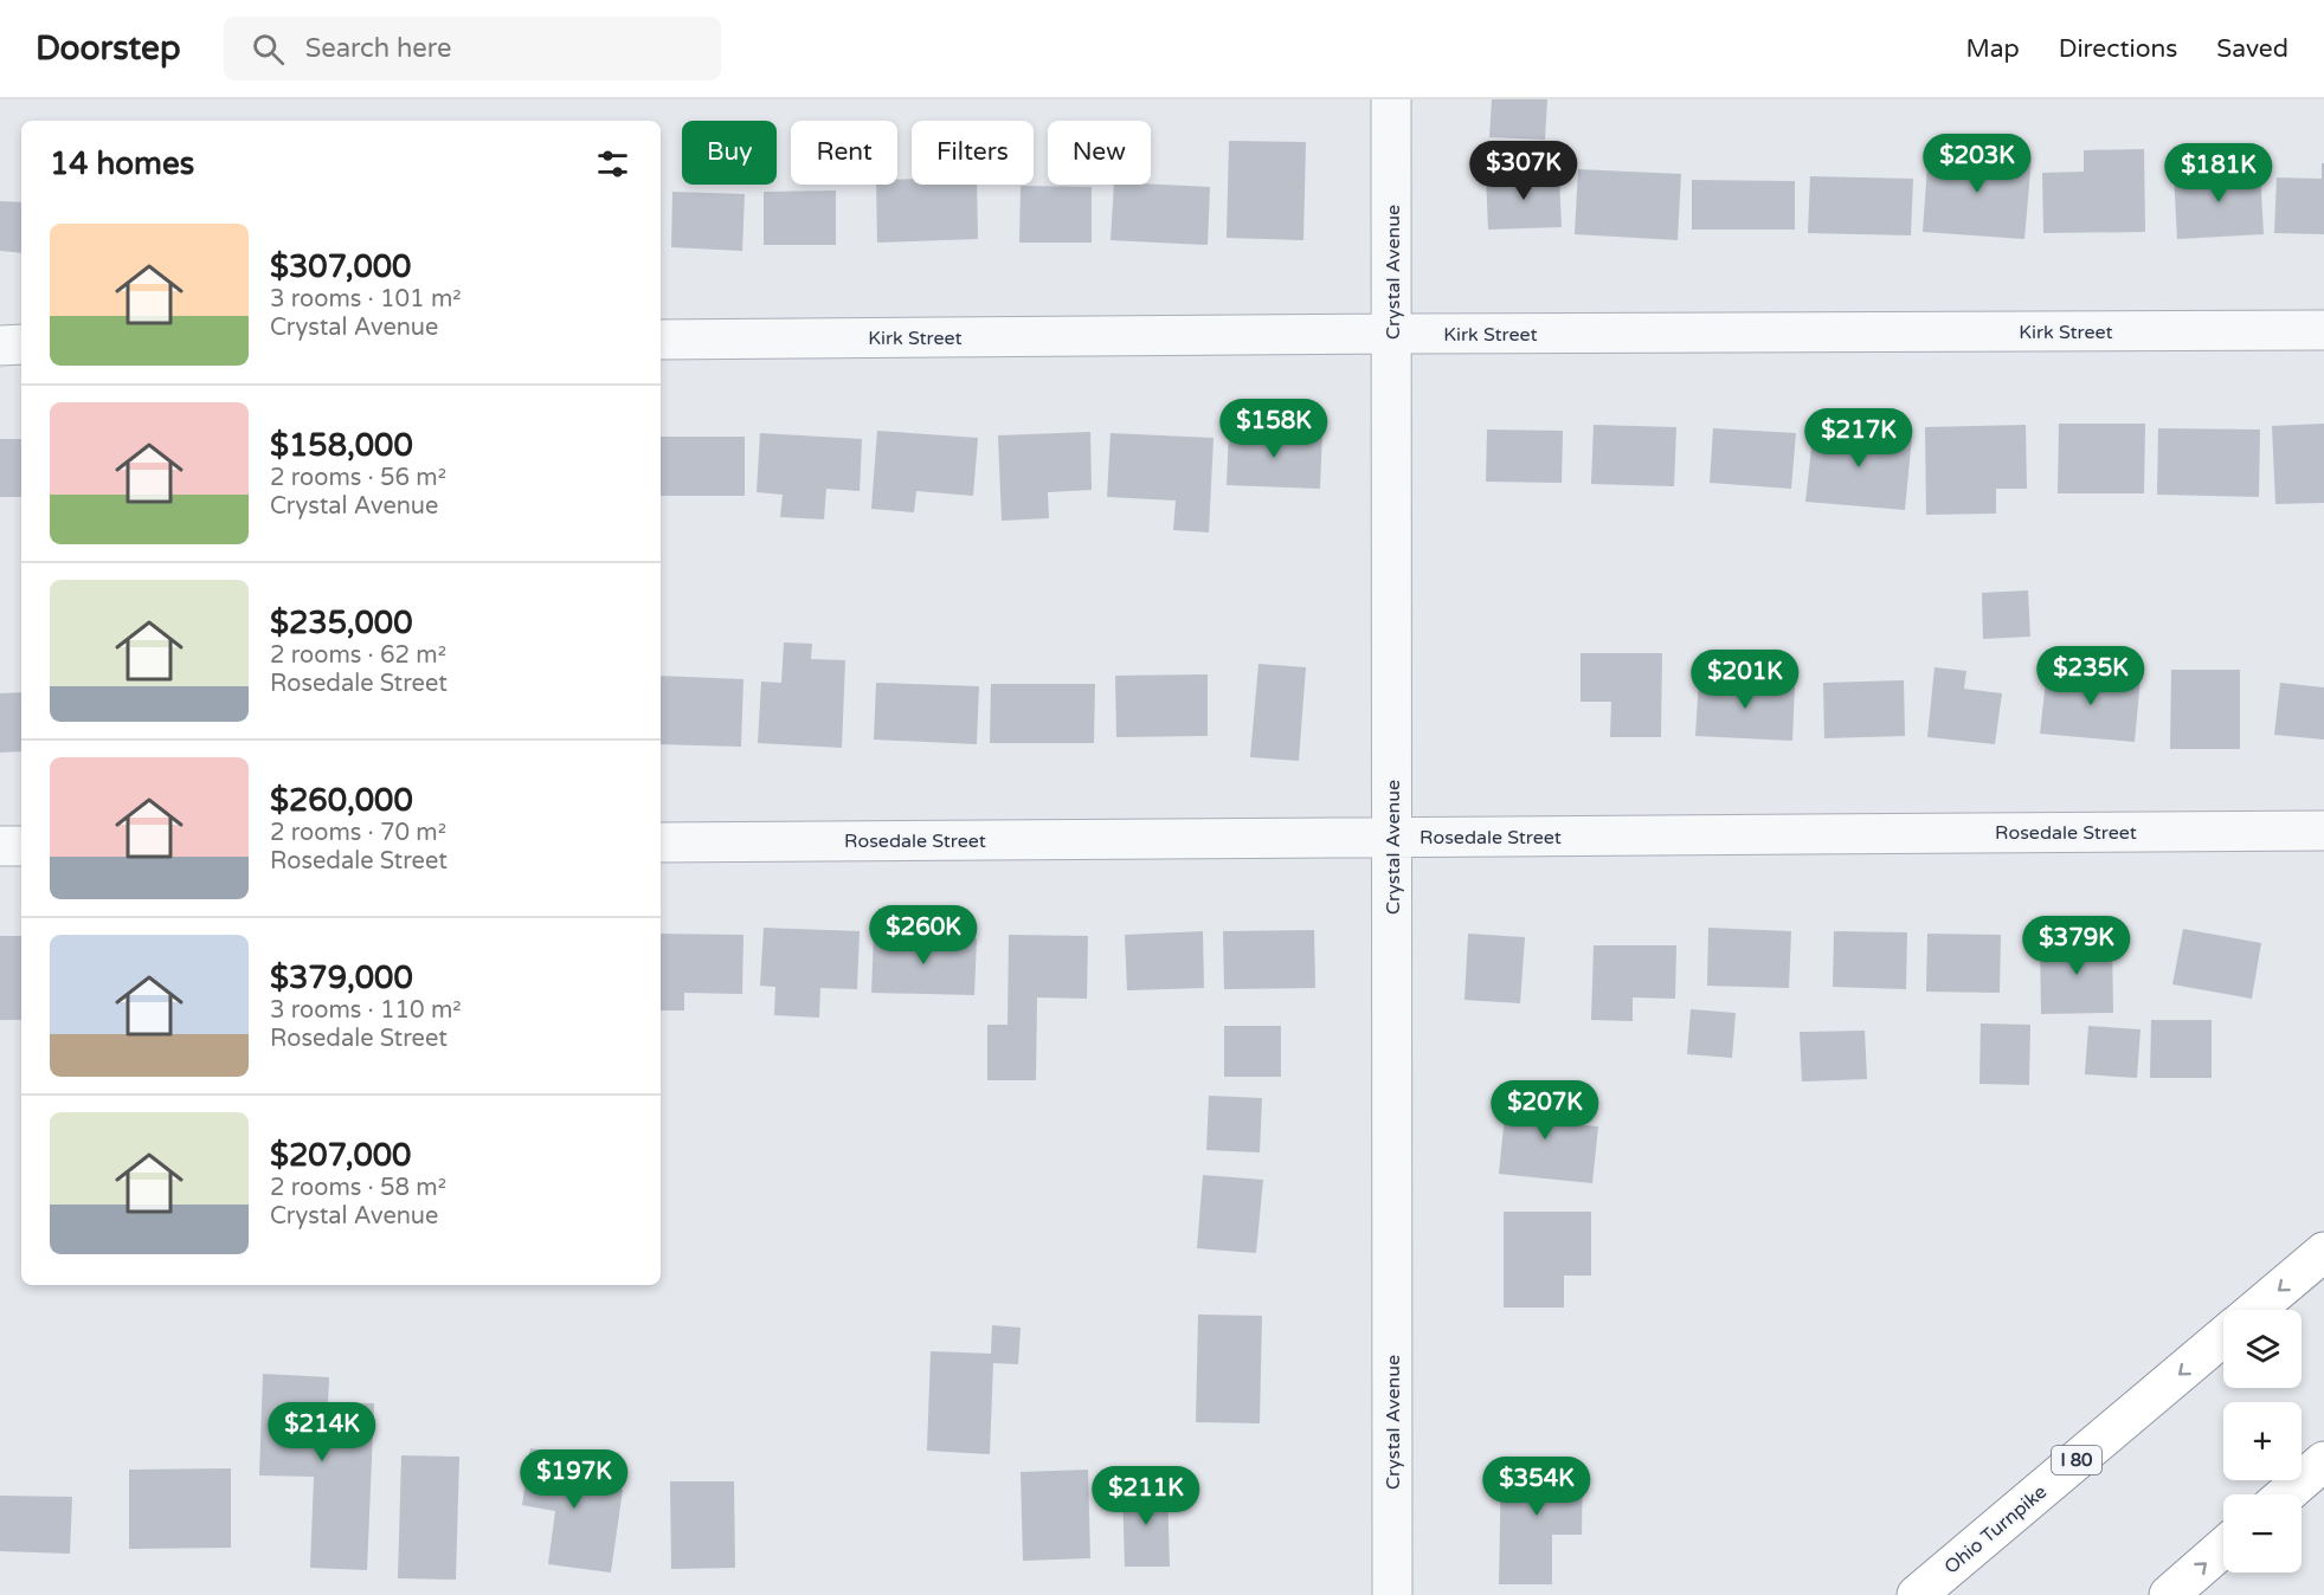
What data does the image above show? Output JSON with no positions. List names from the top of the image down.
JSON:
{
  "streets": {
    "highway": ["I 80", "Ohio Turnpike"],
    "street": ["Crystal Avenue", "Kirk Street", "Rosedale Street"]
  },
  "crossings": [
    ["Crystal Avenue", "Kirk Street"],
    ["Crystal Avenue", "Rosedale Street"]
  ],
  "page": {
    "header": "Doorstep",
    "search": "Search here",
    "nav": ["Map", "Directions", "Saved"],
    "chip": [
      "Buy",
      "Rent",
      "Filters",
      "New"
    ],
    "heading": "14 homes",
    "price": [
      "$203K",
      "$307K",
      "$181K",
      "$158K",
      "$217K",
      "$235K",
      "$201K",
      "$260K",
      "$379K",
      "$207K",
      "$214K",
      "$197K",
      "$354K",
      "$211K"
    ],
    "list": [
      {
        "name": "$307,000",
        "note": "3 rooms · 101 m² · Crystal Avenue"
      },
      {
        "name": "$158,000",
        "note": "2 rooms · 56 m² · Crystal Avenue"
      },
      {
        "name": "$235,000",
        "note": "2 rooms · 62 m² · Rosedale Street"
      },
      {
        "name": "$260,000",
        "note": "2 rooms · 70 m² · Rosedale Street"
      },
      {
        "name": "$379,000",
        "note": "3 rooms · 110 m² · Rosedale Street"
      },
      {
        "name": "$207,000",
        "note": "2 rooms · 58 m² · Crystal Avenue"
      }
    ],
    "map_buttons": ["+", "−"]
  }
}
